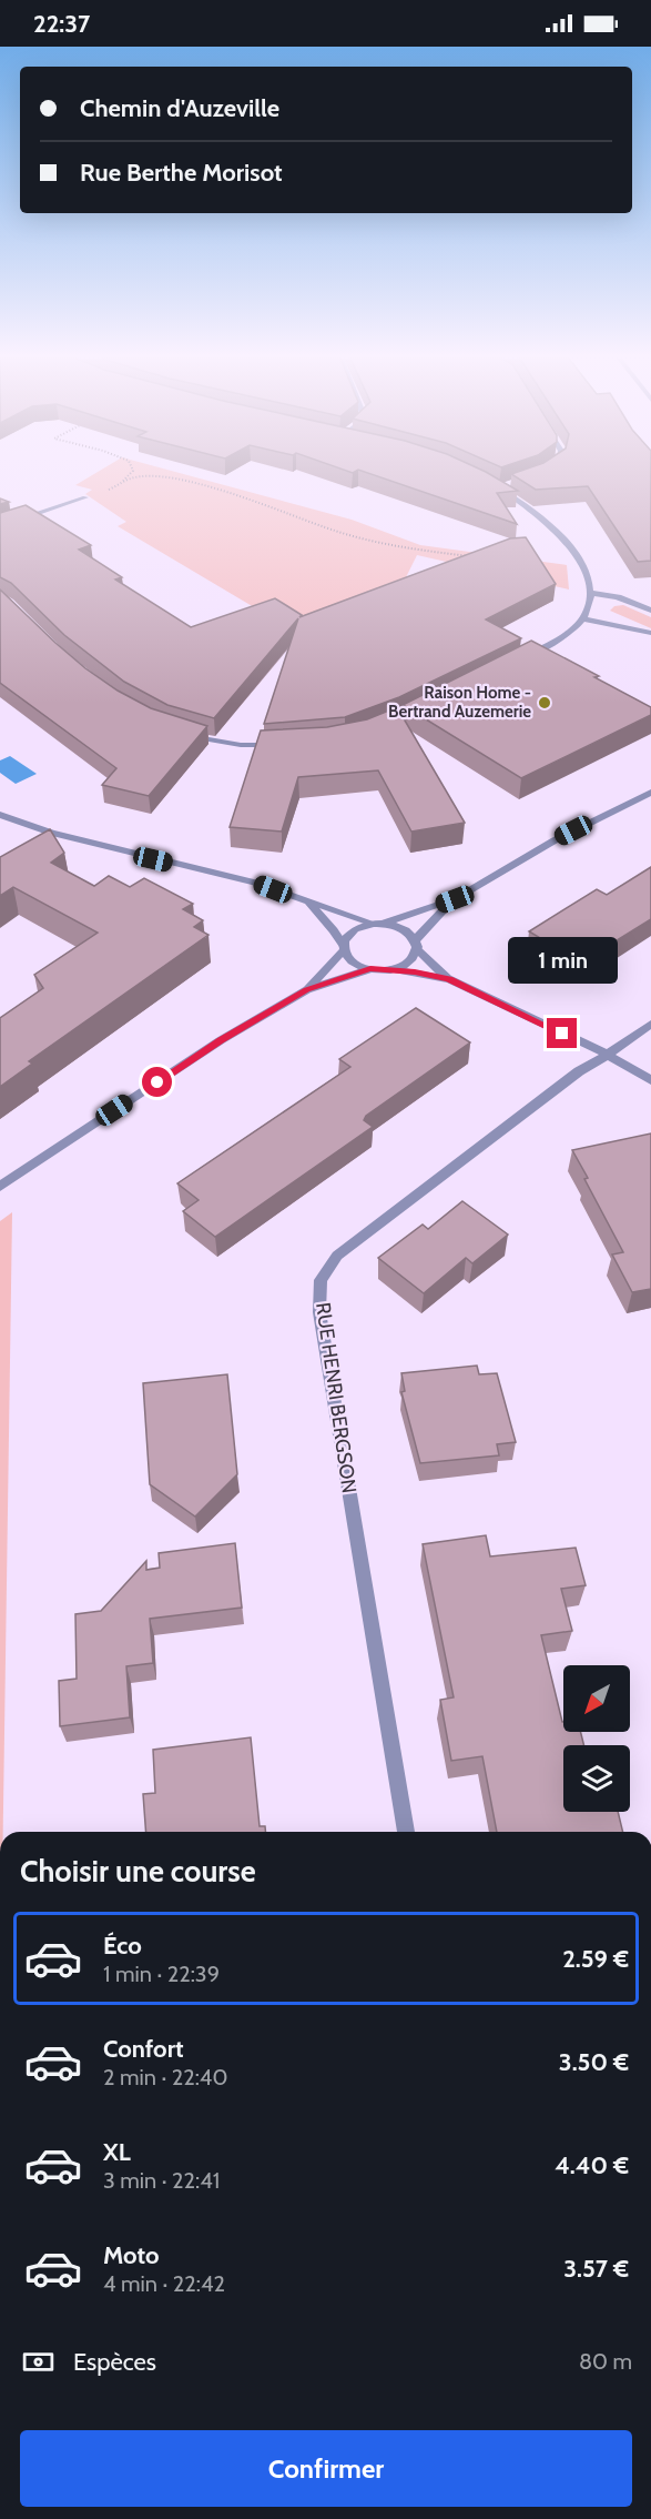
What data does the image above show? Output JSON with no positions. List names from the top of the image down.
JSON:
{
  "streets": {
    "street": ["RUE HENRI BERGSON"]
  },
  "places": ["Raison Home - Bertrand Auzemerie"],
  "north": "bottom left",
  "page": {
    "status": "22:37",
    "banner": ["Chemin d'Auzeville", "Rue Berthe Morisot"],
    "bubble": "1 min",
    "heading": "Choisir une course",
    "list": [
      {
        "name": "Éco",
        "note": "1 min · 22:39",
        "value": "2.59 €"
      },
      {
        "name": "Confort",
        "note": "2 min · 22:40",
        "value": "3.50 €"
      },
      {
        "name": "XL",
        "note": "3 min · 22:41",
        "value": "4.40 €"
      },
      {
        "name": "Moto",
        "note": "4 min · 22:42",
        "value": "3.57 €"
      }
    ],
    "pay": ["Espèces", "80 m"],
    "buttons": "Confirmer"
  }
}
